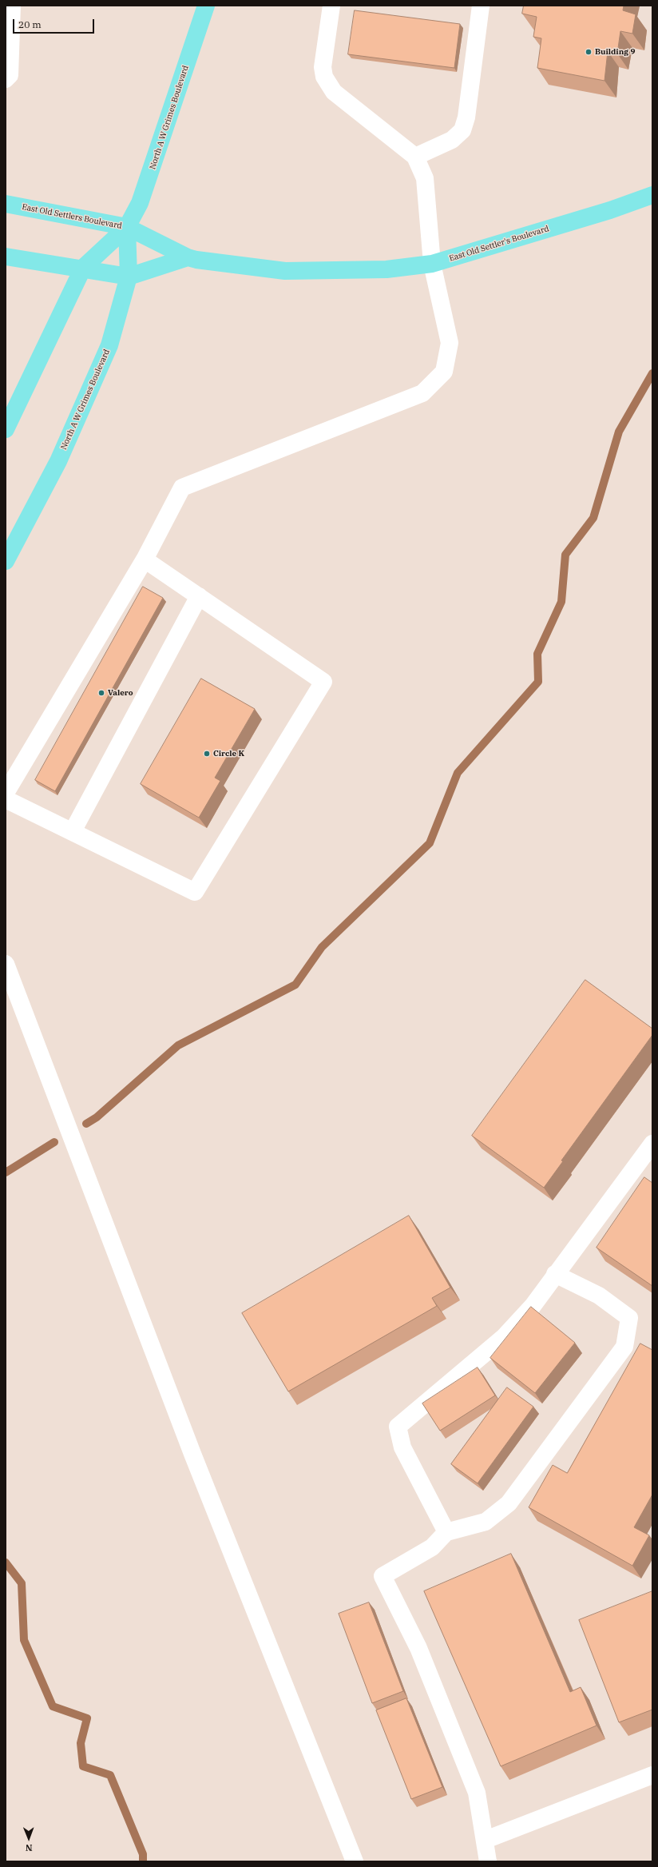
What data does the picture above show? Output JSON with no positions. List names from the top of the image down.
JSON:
{
  "streets": {
    "main road": ["North A W Grimes Boulevard", "East Old Settlers Boulevard", "East Old Settler's Boulevard"]
  },
  "crossings": [
    ["North A W Grimes Boulevard", "East Old Settlers Boulevard"],
    ["East Old Settlers Boulevard", "East Old Settler's Boulevard"]
  ],
  "places": ["Building 9", "Valero", "Circle K"],
  "scale_bar": "20 m",
  "north": "bottom"
}
